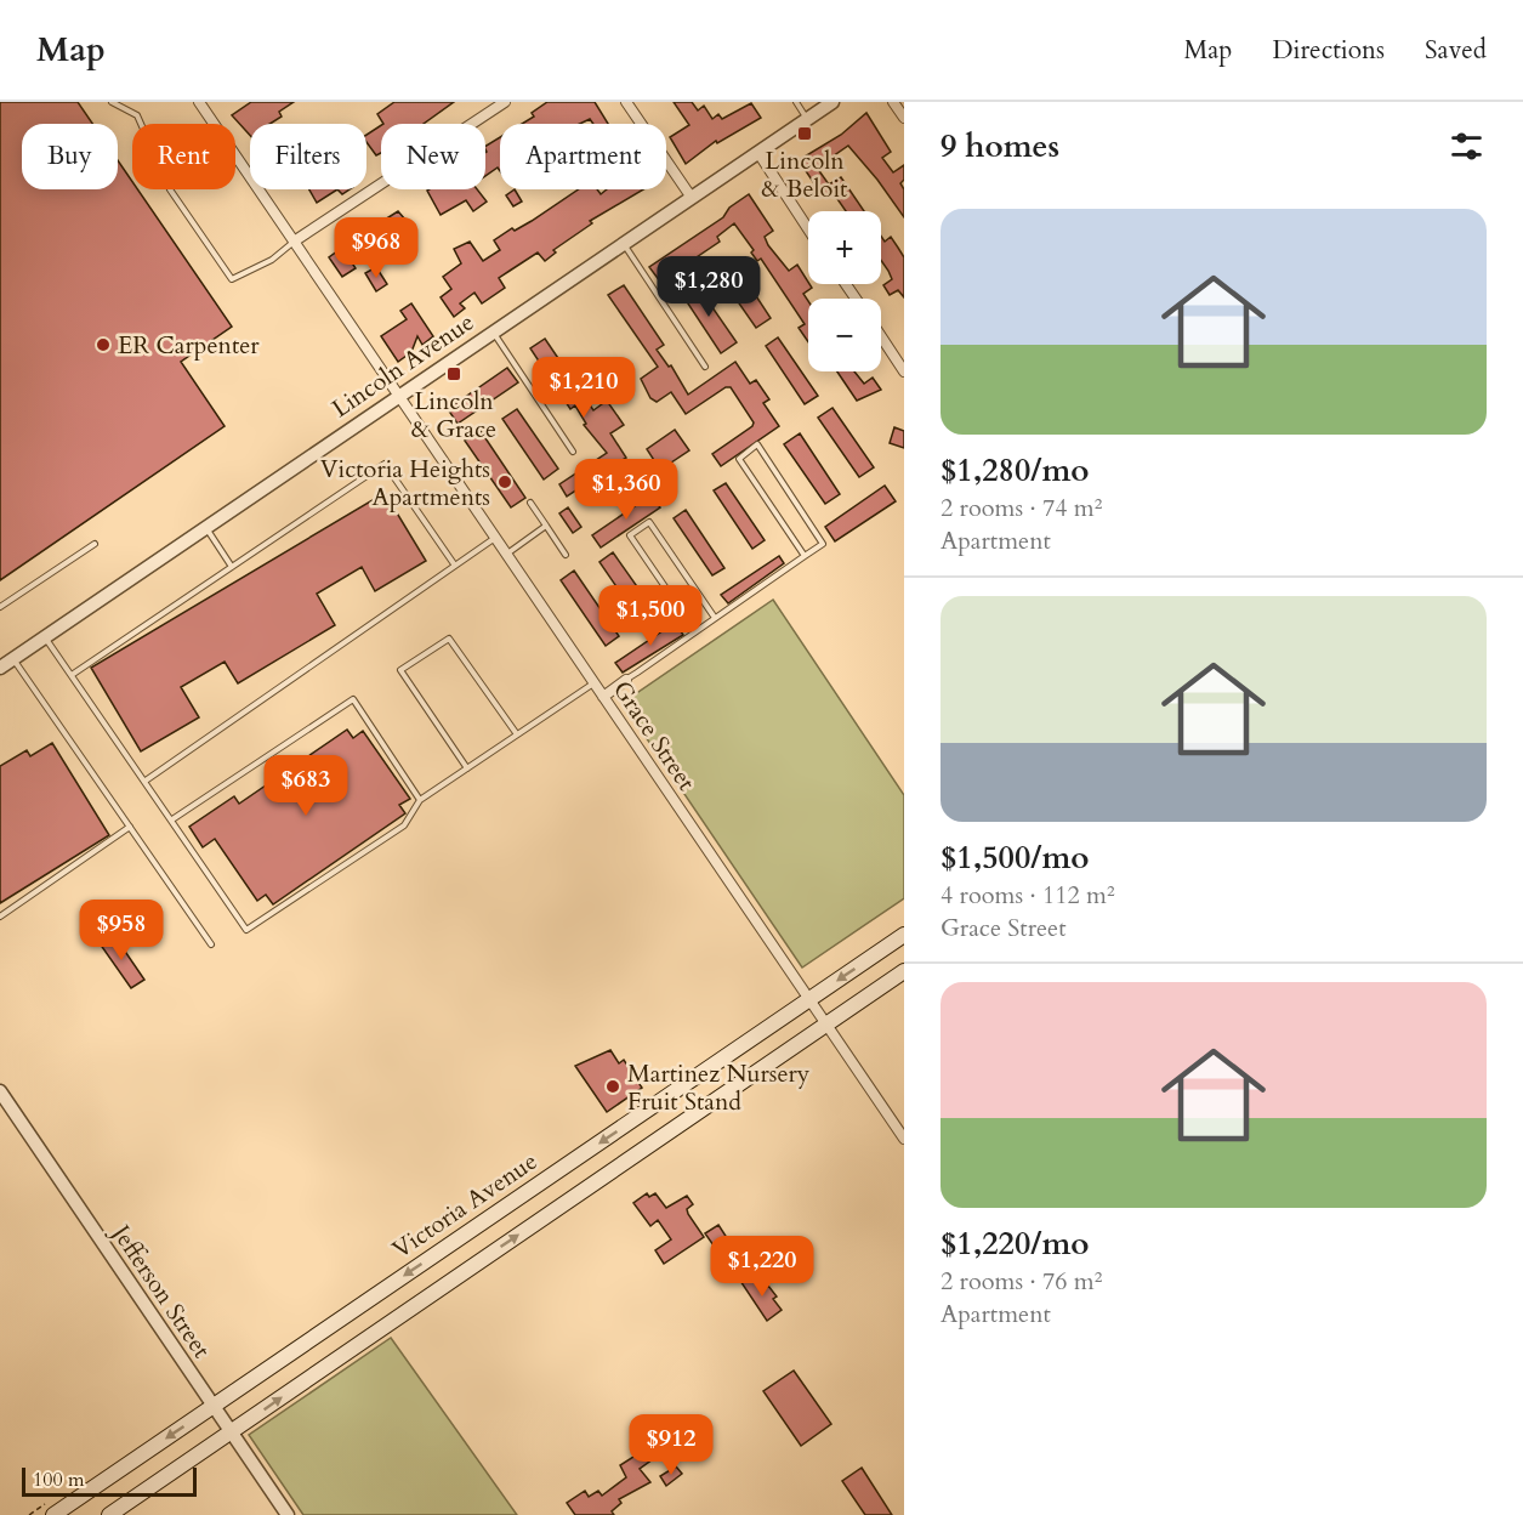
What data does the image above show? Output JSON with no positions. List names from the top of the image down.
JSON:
{
  "streets": {
    "main road": ["Victoria Avenue"],
    "street": ["Lincoln Avenue", "Grace Street", "Jefferson Street"]
  },
  "crossings": [
    ["Lincoln Avenue", "Grace Street"],
    ["Grace Street", "Victoria Avenue"],
    ["Victoria Avenue", "Jefferson Street"]
  ],
  "places": {
    "transit": ["Lincoln & Beloit", "Lincoln & Grace"],
    "other": ["ER Carpenter", "Victoria Heights Apartments", "Martinez Nursery Fruit Stand"]
  },
  "scale_bar": "100 m",
  "page": {
    "header": "Map",
    "nav": ["Map", "Directions", "Saved"],
    "heading": "9 homes",
    "chip": [
      "Buy",
      "Rent",
      "Filters",
      "New",
      "Apartment"
    ],
    "list": [
      {
        "name": "$1,280/mo",
        "note": "2 rooms · 74 m² · Apartment"
      },
      {
        "name": "$1,500/mo",
        "note": "4 rooms · 112 m² · Grace Street"
      },
      {
        "name": "$1,220/mo",
        "note": "2 rooms · 76 m² · Apartment"
      }
    ],
    "map_buttons": ["+", "−"],
    "price": [
      "$968",
      "$1,280",
      "$1,210",
      "$1,360",
      "$1,500",
      "$683",
      "$958",
      "$1,220",
      "$912"
    ],
    "scale": "100 m"
  }
}
